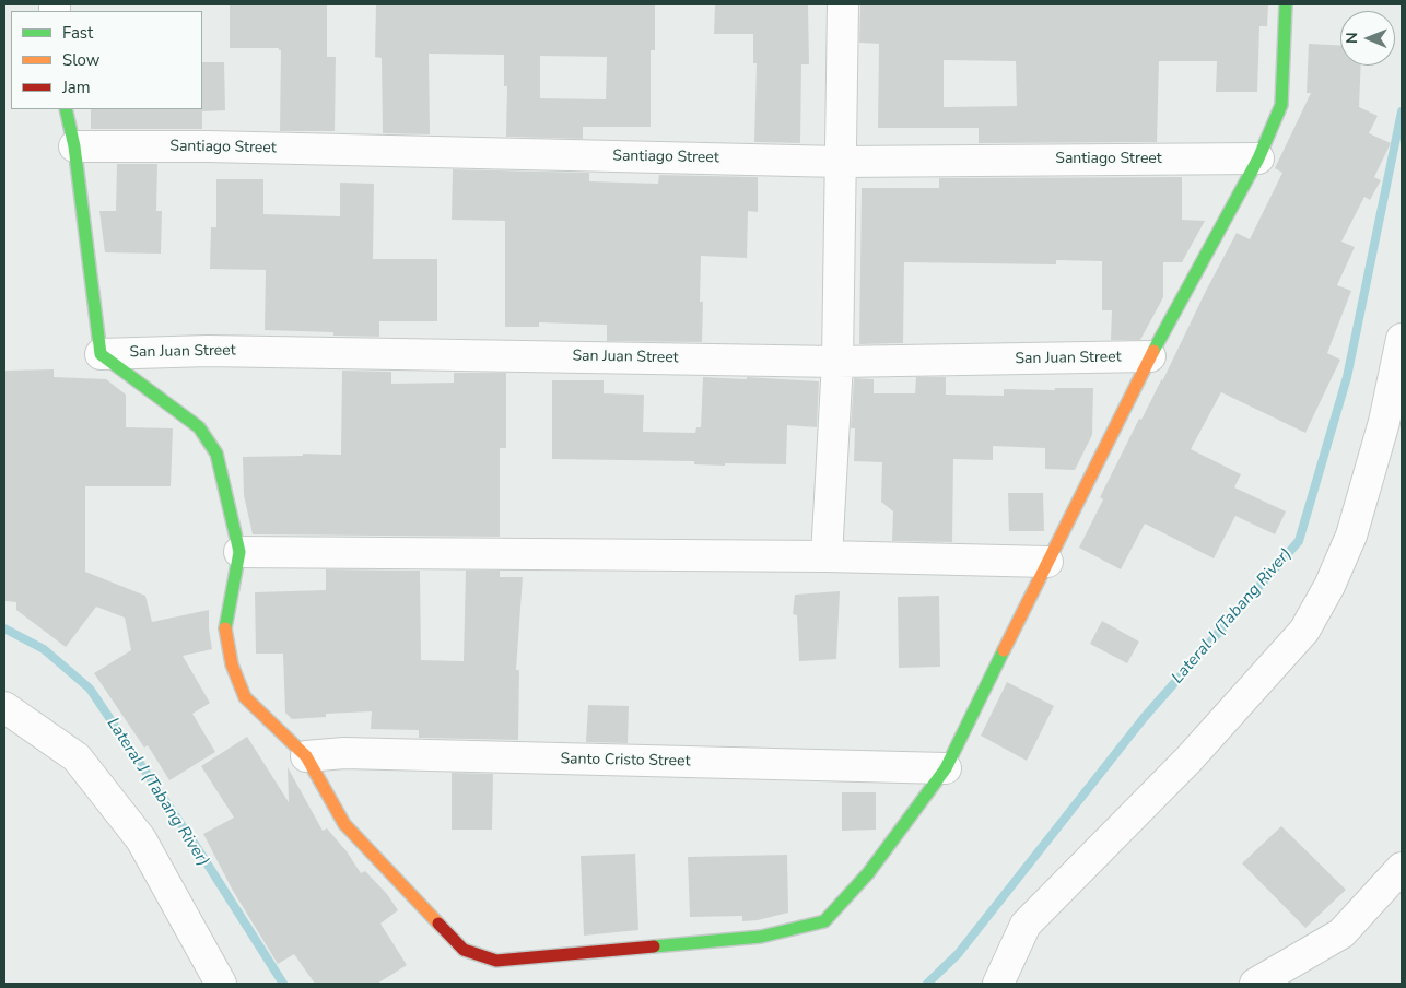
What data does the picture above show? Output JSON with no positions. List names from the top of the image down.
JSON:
{
  "streets": {
    "street": ["Santiago Street", "San Juan Street", "Santo Cristo Street"]
  },
  "water": ["Lateral J (Tabang River)"],
  "legend": ["Fast", "Slow", "Jam"],
  "north": "left"
}
